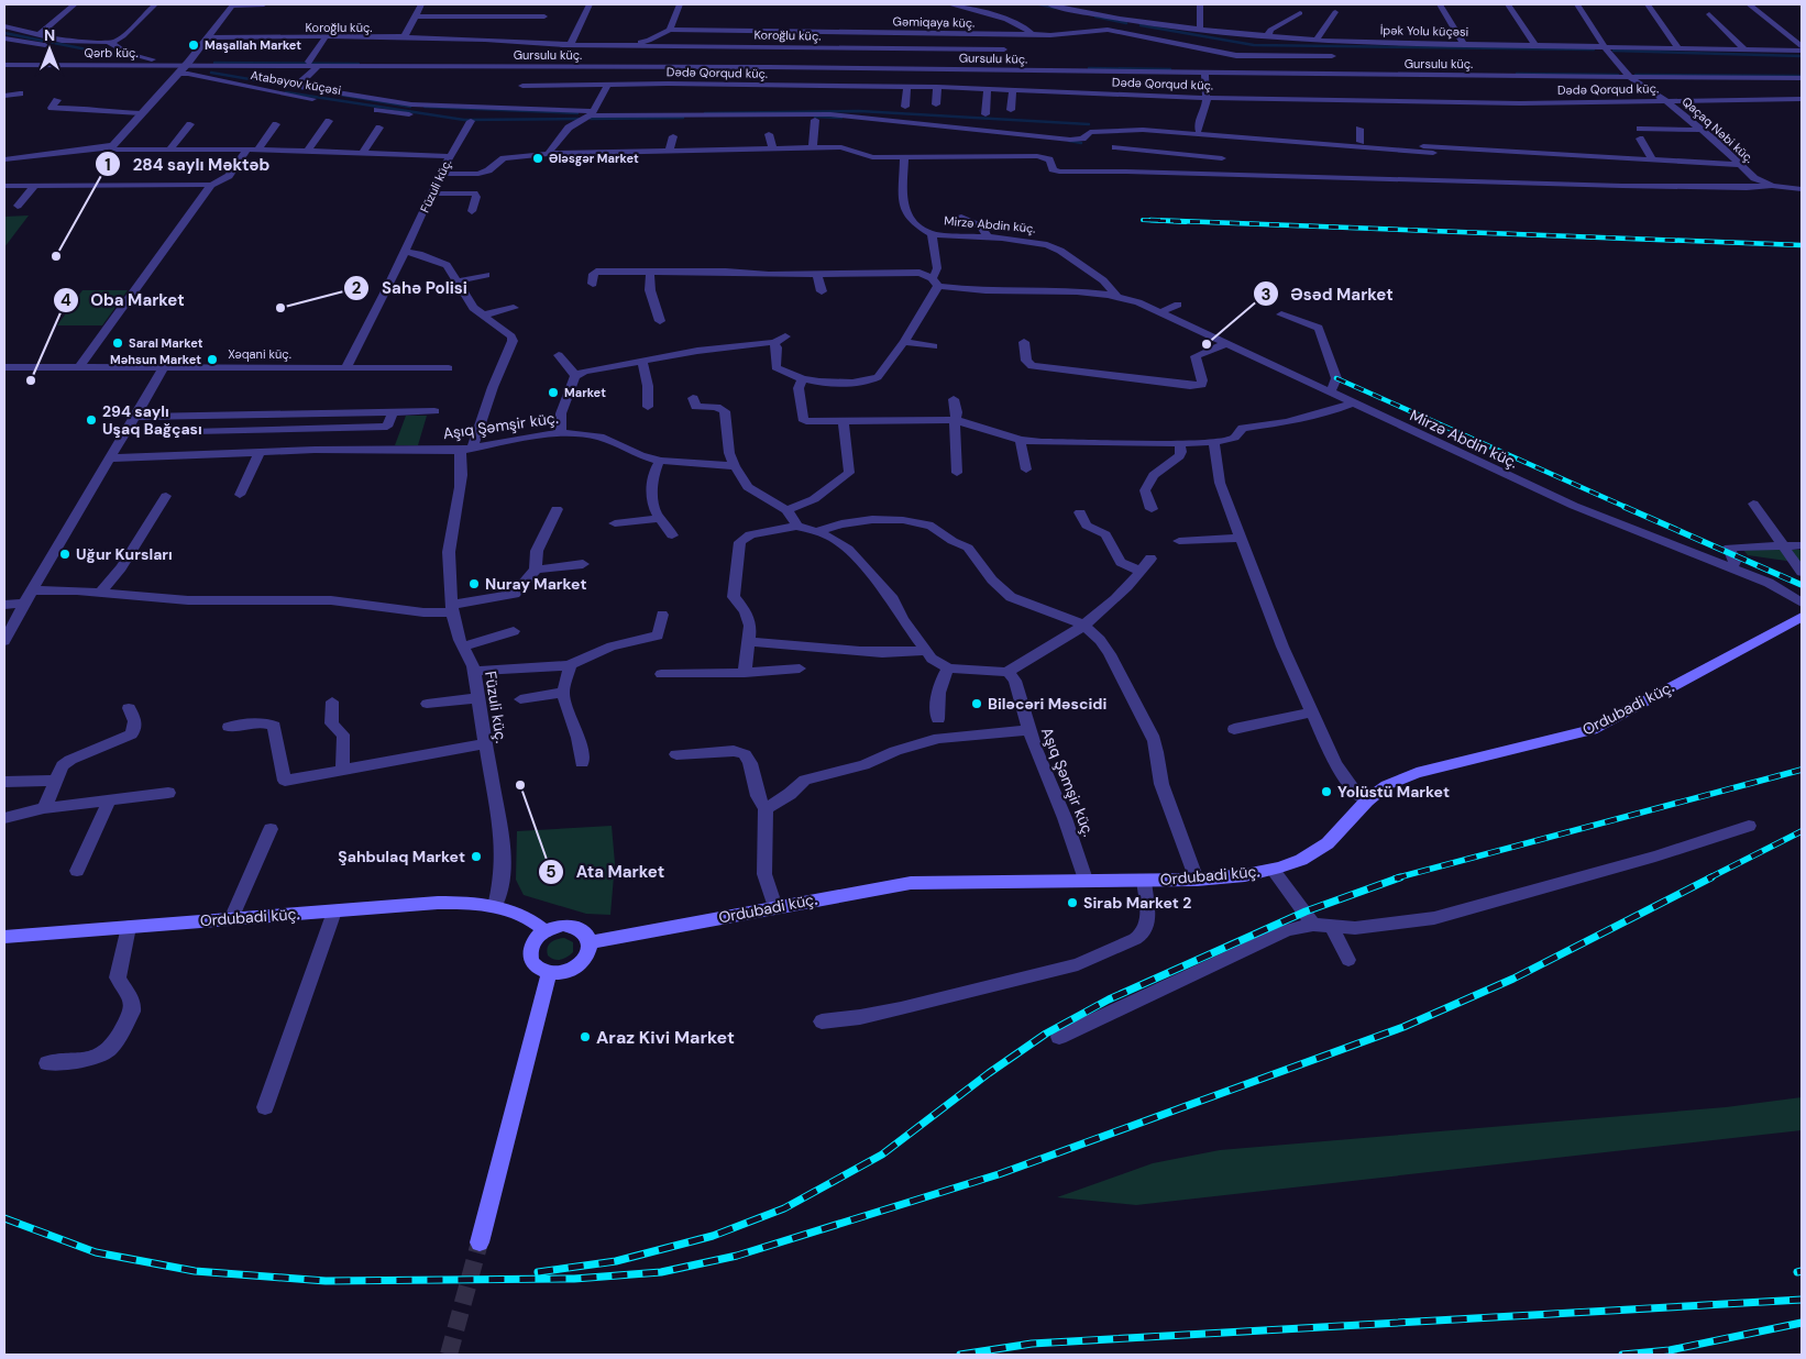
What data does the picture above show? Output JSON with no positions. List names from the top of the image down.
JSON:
{
  "streets": {
    "main road": ["Ordubadi küç."],
    "street": [
      "Gəmiqaya küç.",
      "Koroğlu küç.",
      "İpək Yolu küçəsi",
      "Qərb küç.",
      "Gursulu küç.",
      "Dədə Qorqud küç.",
      "Atabəyov küçəsi",
      "Qaçaq Nəbi küç.",
      "Füzuli küç.",
      "Mirzə Abdin küç.",
      "Xəqani küç.",
      "Aşıq Şəmşir küç."
    ]
  },
  "crossings": [
    ["Gəmiqaya küç.", "Koroğlu küç."],
    ["İpək Yolu küçəsi", "Qaçaq Nəbi küç."],
    ["Qərb küç.", "Gursulu küç."],
    ["Gursulu küç.", "Dədə Qorqud küç."],
    ["Gursulu küç.", "Qaçaq Nəbi küç."],
    ["Dədə Qorqud küç.", "Qaçaq Nəbi küç."],
    ["Füzuli küç.", "Xəqani küç."],
    ["Füzuli küç.", "Aşıq Şəmşir küç."],
    ["Füzuli küç.", "Ordubadi küç."],
    ["Aşıq Şəmşir küç.", "Ordubadi küç."]
  ],
  "places": [
    "Maşallah Market",
    "Ələsgər Market",
    "284 saylı Məktəb",
    "Sahə Polisi",
    "Saral Market",
    "Əsəd Market",
    "Məhsun Market",
    "Oba Market",
    "Market",
    "294 saylı Uşaq Bağçası",
    "Uğur Kursları",
    "Nuray Market",
    "Biləcəri Məscidi",
    "Ata Market",
    "Yolüstü Market",
    "Şahbulaq Market",
    "Sirab Market 2",
    "Araz Kivi Market"
  ],
  "north": "top"
}
